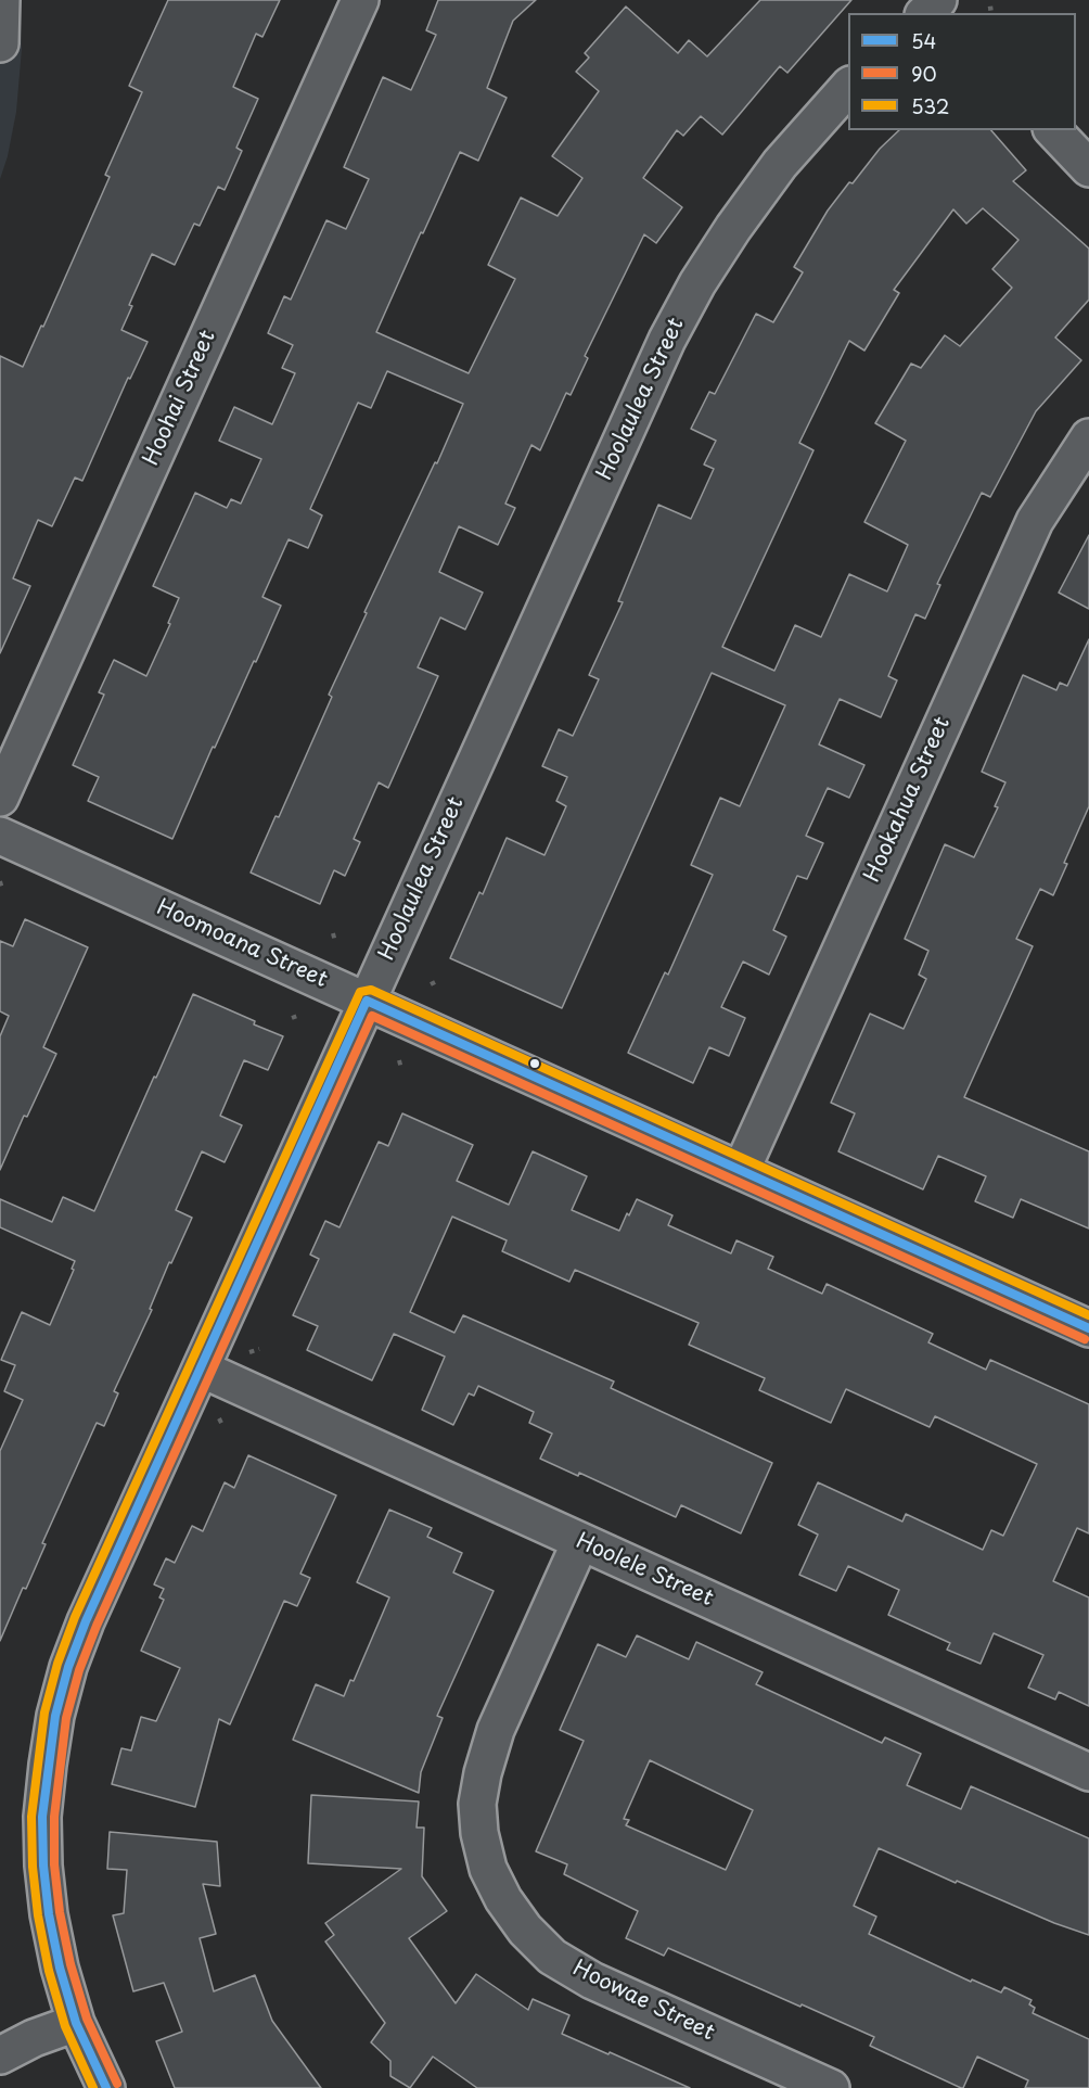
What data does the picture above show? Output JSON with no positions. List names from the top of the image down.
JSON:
{
  "streets": {
    "street": [
      "Hoohai Street",
      "Hoolaulea Street",
      "Hookahua Street",
      "Hoomoana Street",
      "Hoolele Street",
      "Hoowae Street"
    ]
  },
  "crossings": [
    ["Hoolaulea Street", "Hoomoana Street"],
    ["Hoolaulea Street", "Hoolele Street"],
    ["Hookahua Street", "Hoomoana Street"],
    ["Hoolele Street", "Hoowae Street"]
  ],
  "lines": ["transit line 532", "transit line 54", "transit line 90"],
  "legend": ["54", "90", "532"]
}
